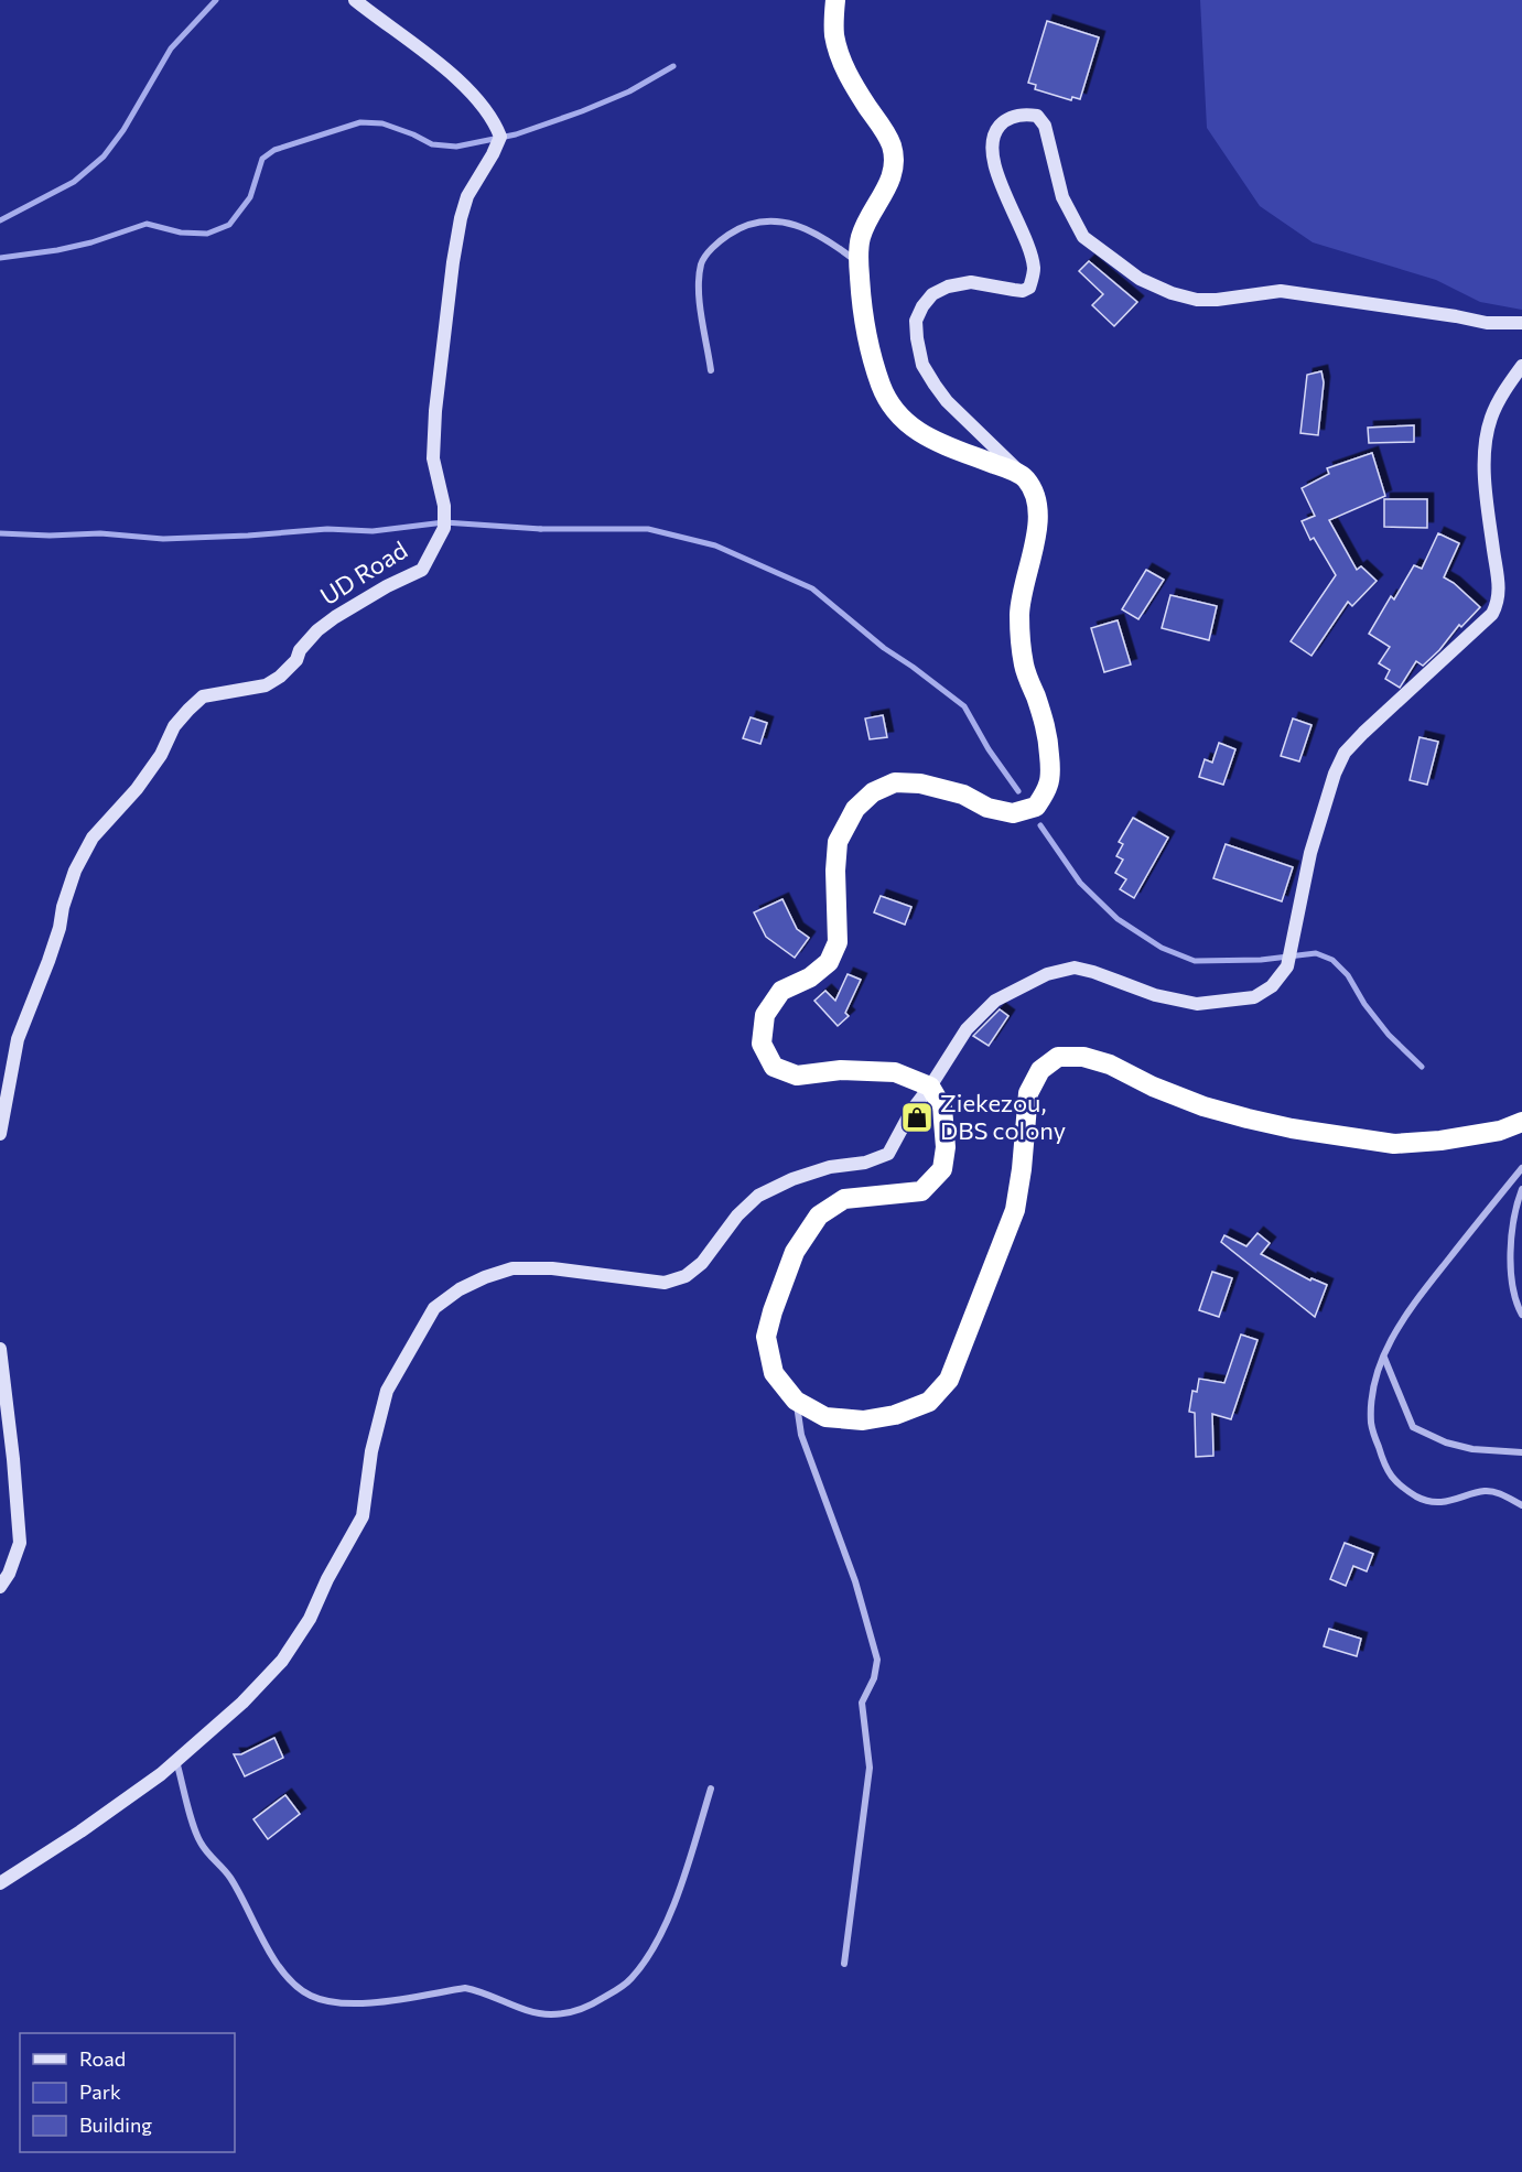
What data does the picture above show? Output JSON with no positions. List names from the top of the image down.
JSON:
{
  "streets": {
    "street": ["UD Road"]
  },
  "places": {
    "shop": ["Ziekezou, DBS colony"]
  },
  "legend": ["Road", "Park", "Building"]
}
